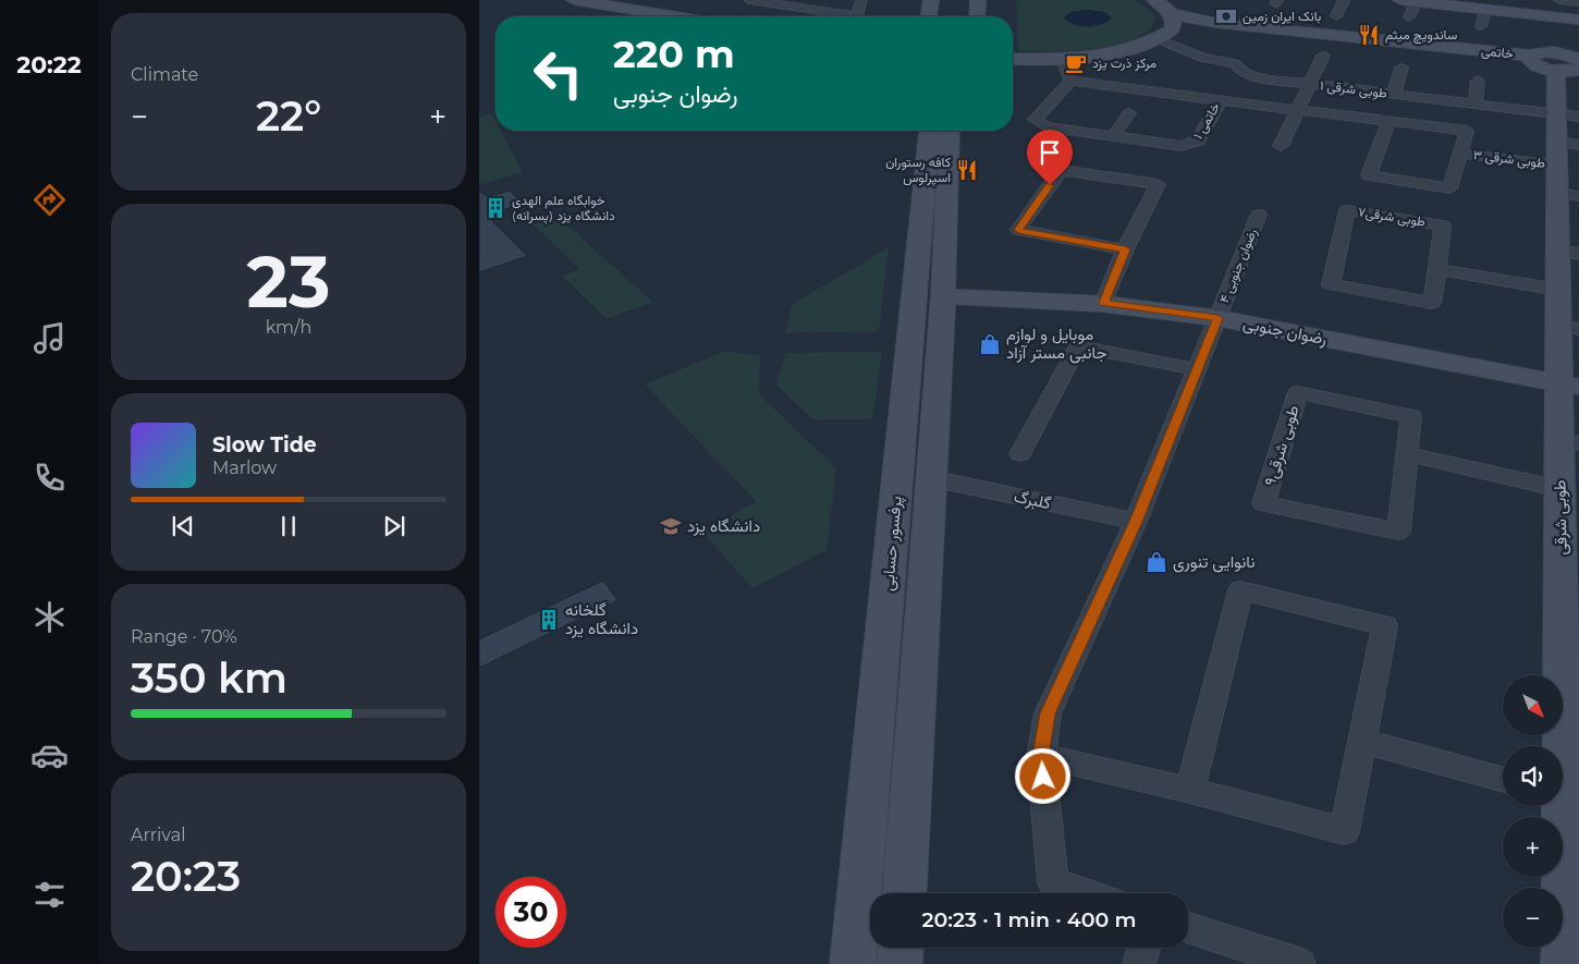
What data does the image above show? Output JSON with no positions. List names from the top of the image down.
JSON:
{
  "streets": {
    "main road": [
      "خاتمی",
      "رضوان جنوبی",
      "طوبی شرقی",
      "پرفسور حسابی"
    ],
    "street": [
      "طوبی شرقی ۱",
      "خاتمی ۱",
      "طوبی شرقی ۳",
      "طوبی شرقی۷",
      "رضوان جنوبی ۴",
      "طوبی شرقی۹",
      "گلبرگ"
    ]
  },
  "crossings": [
    ["خاتمی", "طوبی شرقی"],
    ["طوبی شرقی ۱", "طوبی شرقی ۳"],
    ["طوبی شرقی ۱", "طوبی شرقی"],
    ["طوبی شرقی ۳", "طوبی شرقی"],
    ["رضوان جنوبی ۴", "رضوان جنوبی"],
    ["رضوان جنوبی ۴", "گلبرگ"],
    ["رضوان جنوبی", "طوبی شرقی"],
    ["رضوان جنوبی", "پرفسور حسابی"],
    ["گلبرگ", "پرفسور حسابی"]
  ],
  "places": {
    "bank": ["بانک ایران زمین"],
    "restaurant": ["ساندویچ میثم", "کافه رستوران اسپرلوس"],
    "cafe": ["مرکز ذرت یزد"],
    "building": ["خوابگاه علم الهدی (پسرانه) دانشگاه یزد", "گلخانه دانشگاه یزد"],
    "shop": ["موبایل و لوازم جانبی مستر آزاد", "نانوایی تنوری"],
    "school or university": ["دانشگاه یزد"]
  },
  "north": "bottom right",
  "page": {
    "tabs": "20:22",
    "tile": [
      "Climate",
      ["23", "km/h"],
      ["Range · 70%", "350 km"],
      ["Arrival", "20:23"]
    ],
    "turn": ["220 m", "رضوان جنوبی"],
    "heat": ["−", "22°", "+"],
    "song": ["Slow Tide", "Marlow"],
    "map_buttons": ["+", "−"],
    "limit": "30",
    "trip": "20:23 · 1 min · 400 m"
  }
}
